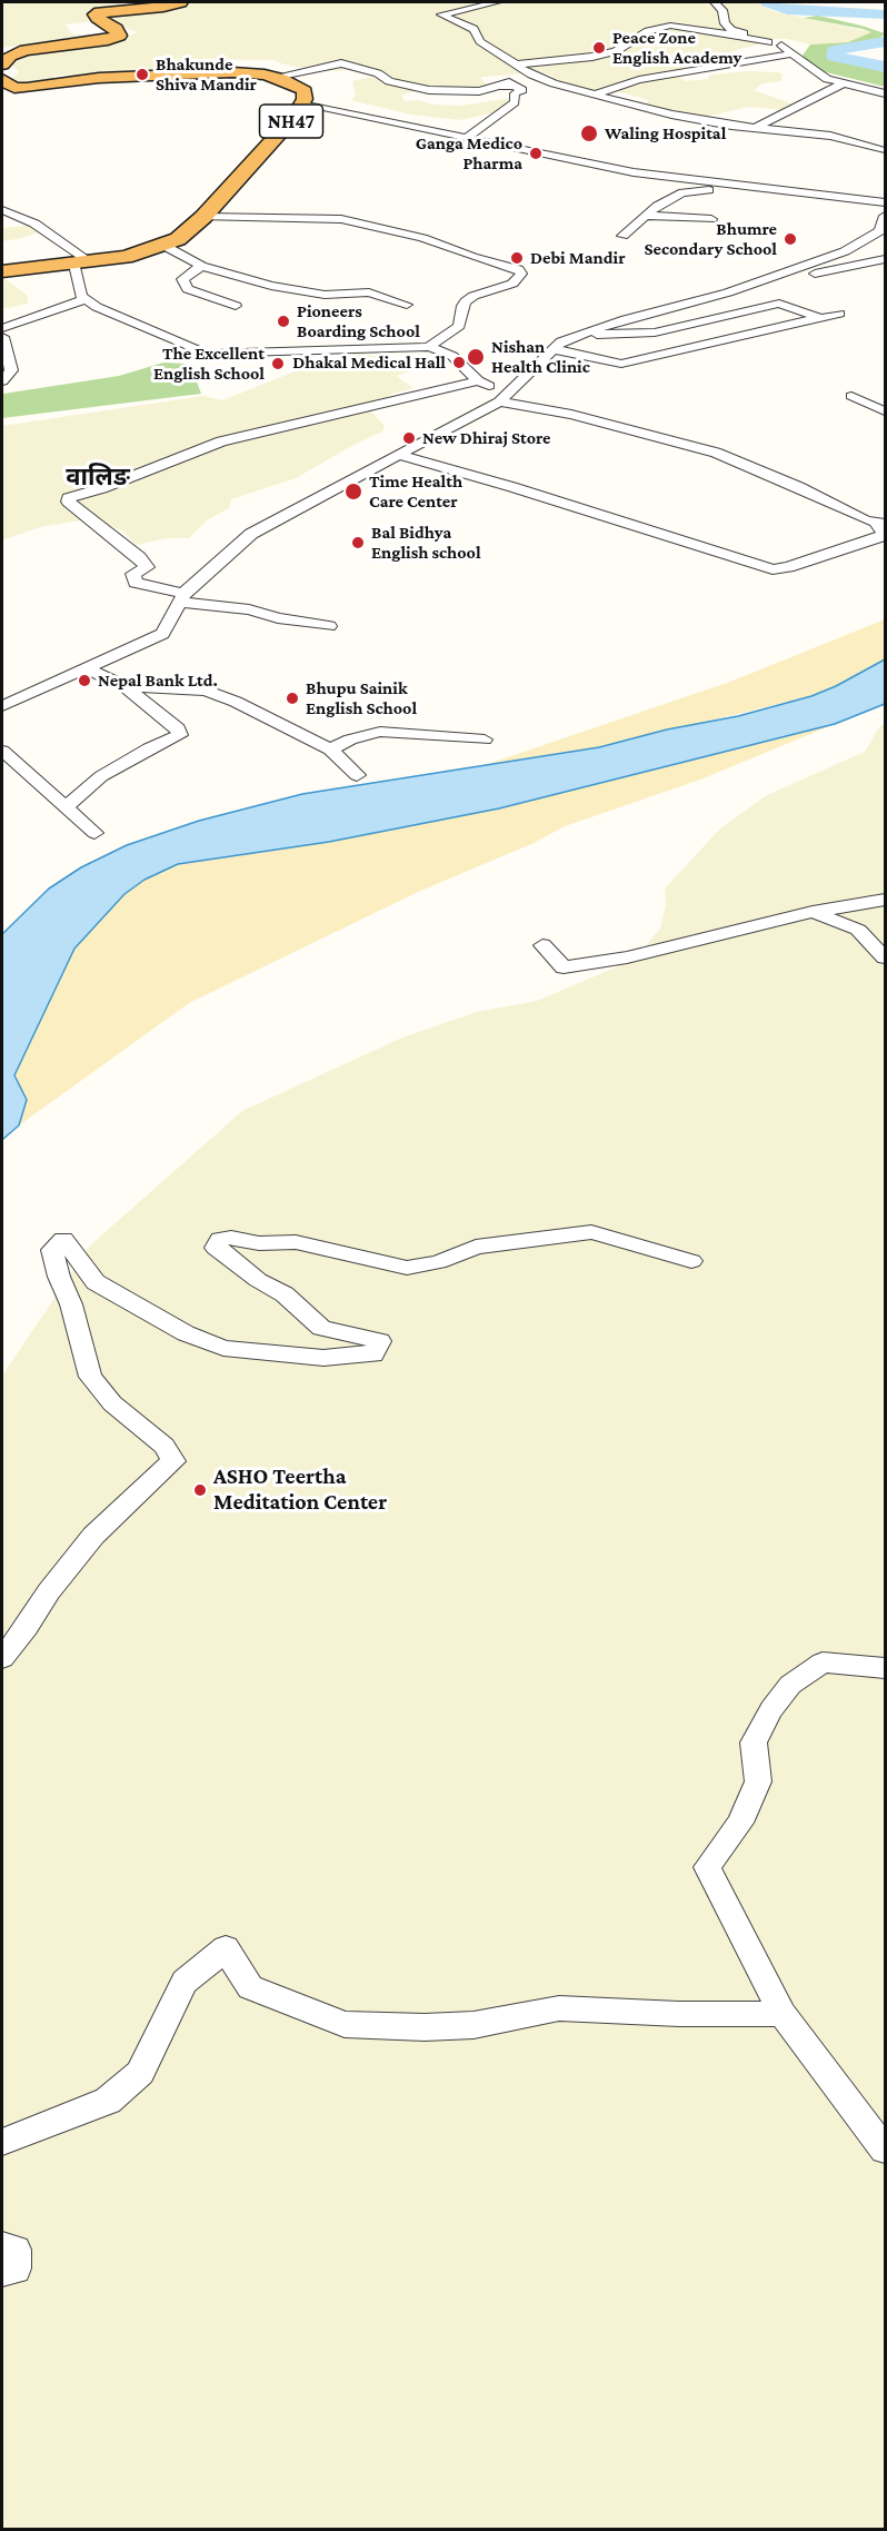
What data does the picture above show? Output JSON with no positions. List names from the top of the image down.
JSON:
{
  "streets": {
    "highway": ["NH47"]
  },
  "districts": ["वालिङ"],
  "places": [
    "Peace Zone English Academy",
    "Bhakunde Shiva Mandir",
    "Waling Hospital",
    "Ganga Medico Pharma",
    "Bhumre Secondary School",
    "Debi Mandir",
    "Pioneers Boarding School",
    "Nishan Health Clinic",
    "Dhakal Medical Hall",
    "The Excellent English School",
    "New Dhiraj Store",
    "Time Health Care Center",
    "Bal Bidhya English school",
    "Nepal Bank Ltd.",
    "Bhupu Sainik English School",
    "ASHO Teertha Meditation Center"
  ]
}
